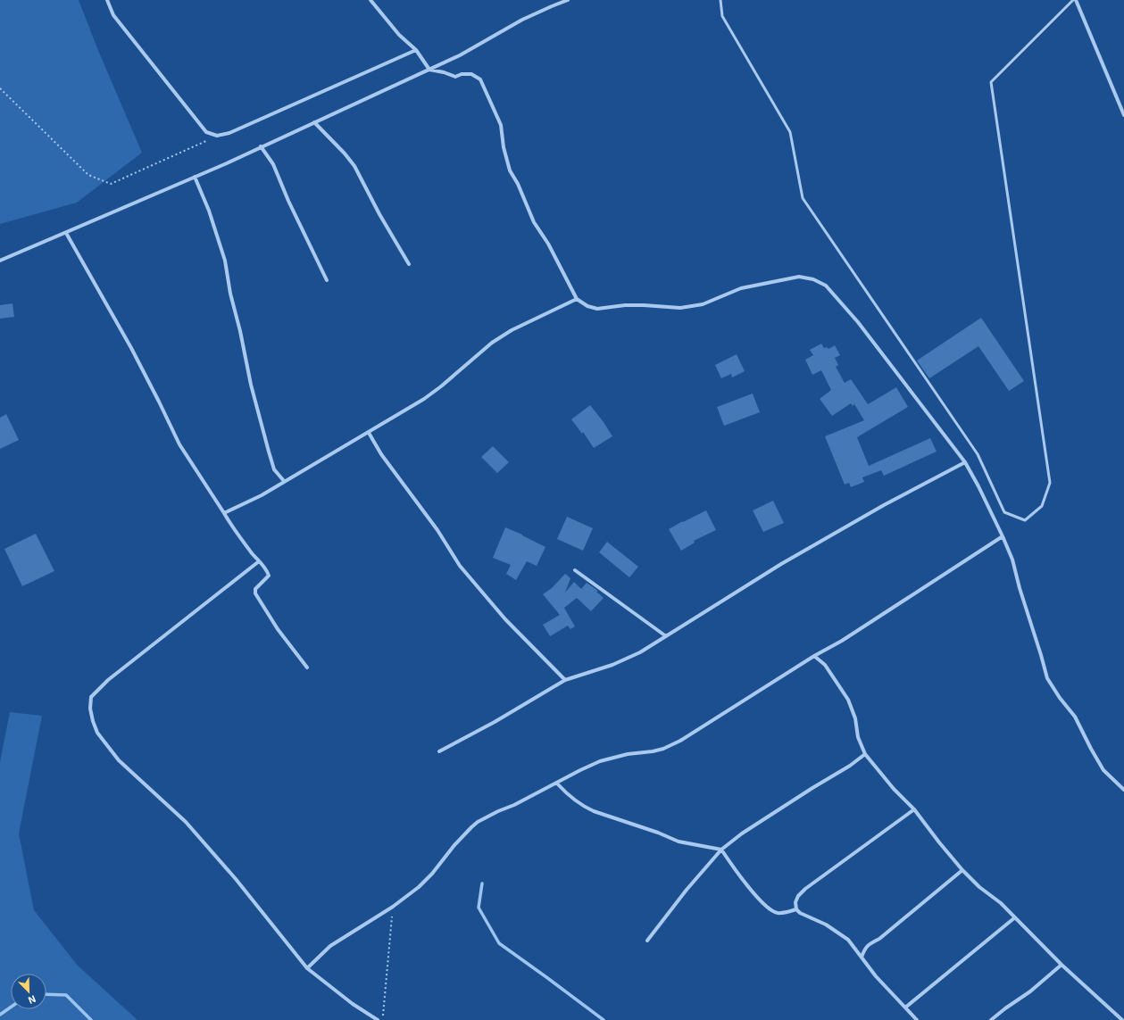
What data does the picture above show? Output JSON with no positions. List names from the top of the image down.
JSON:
{
  "north": "bottom right"
}
